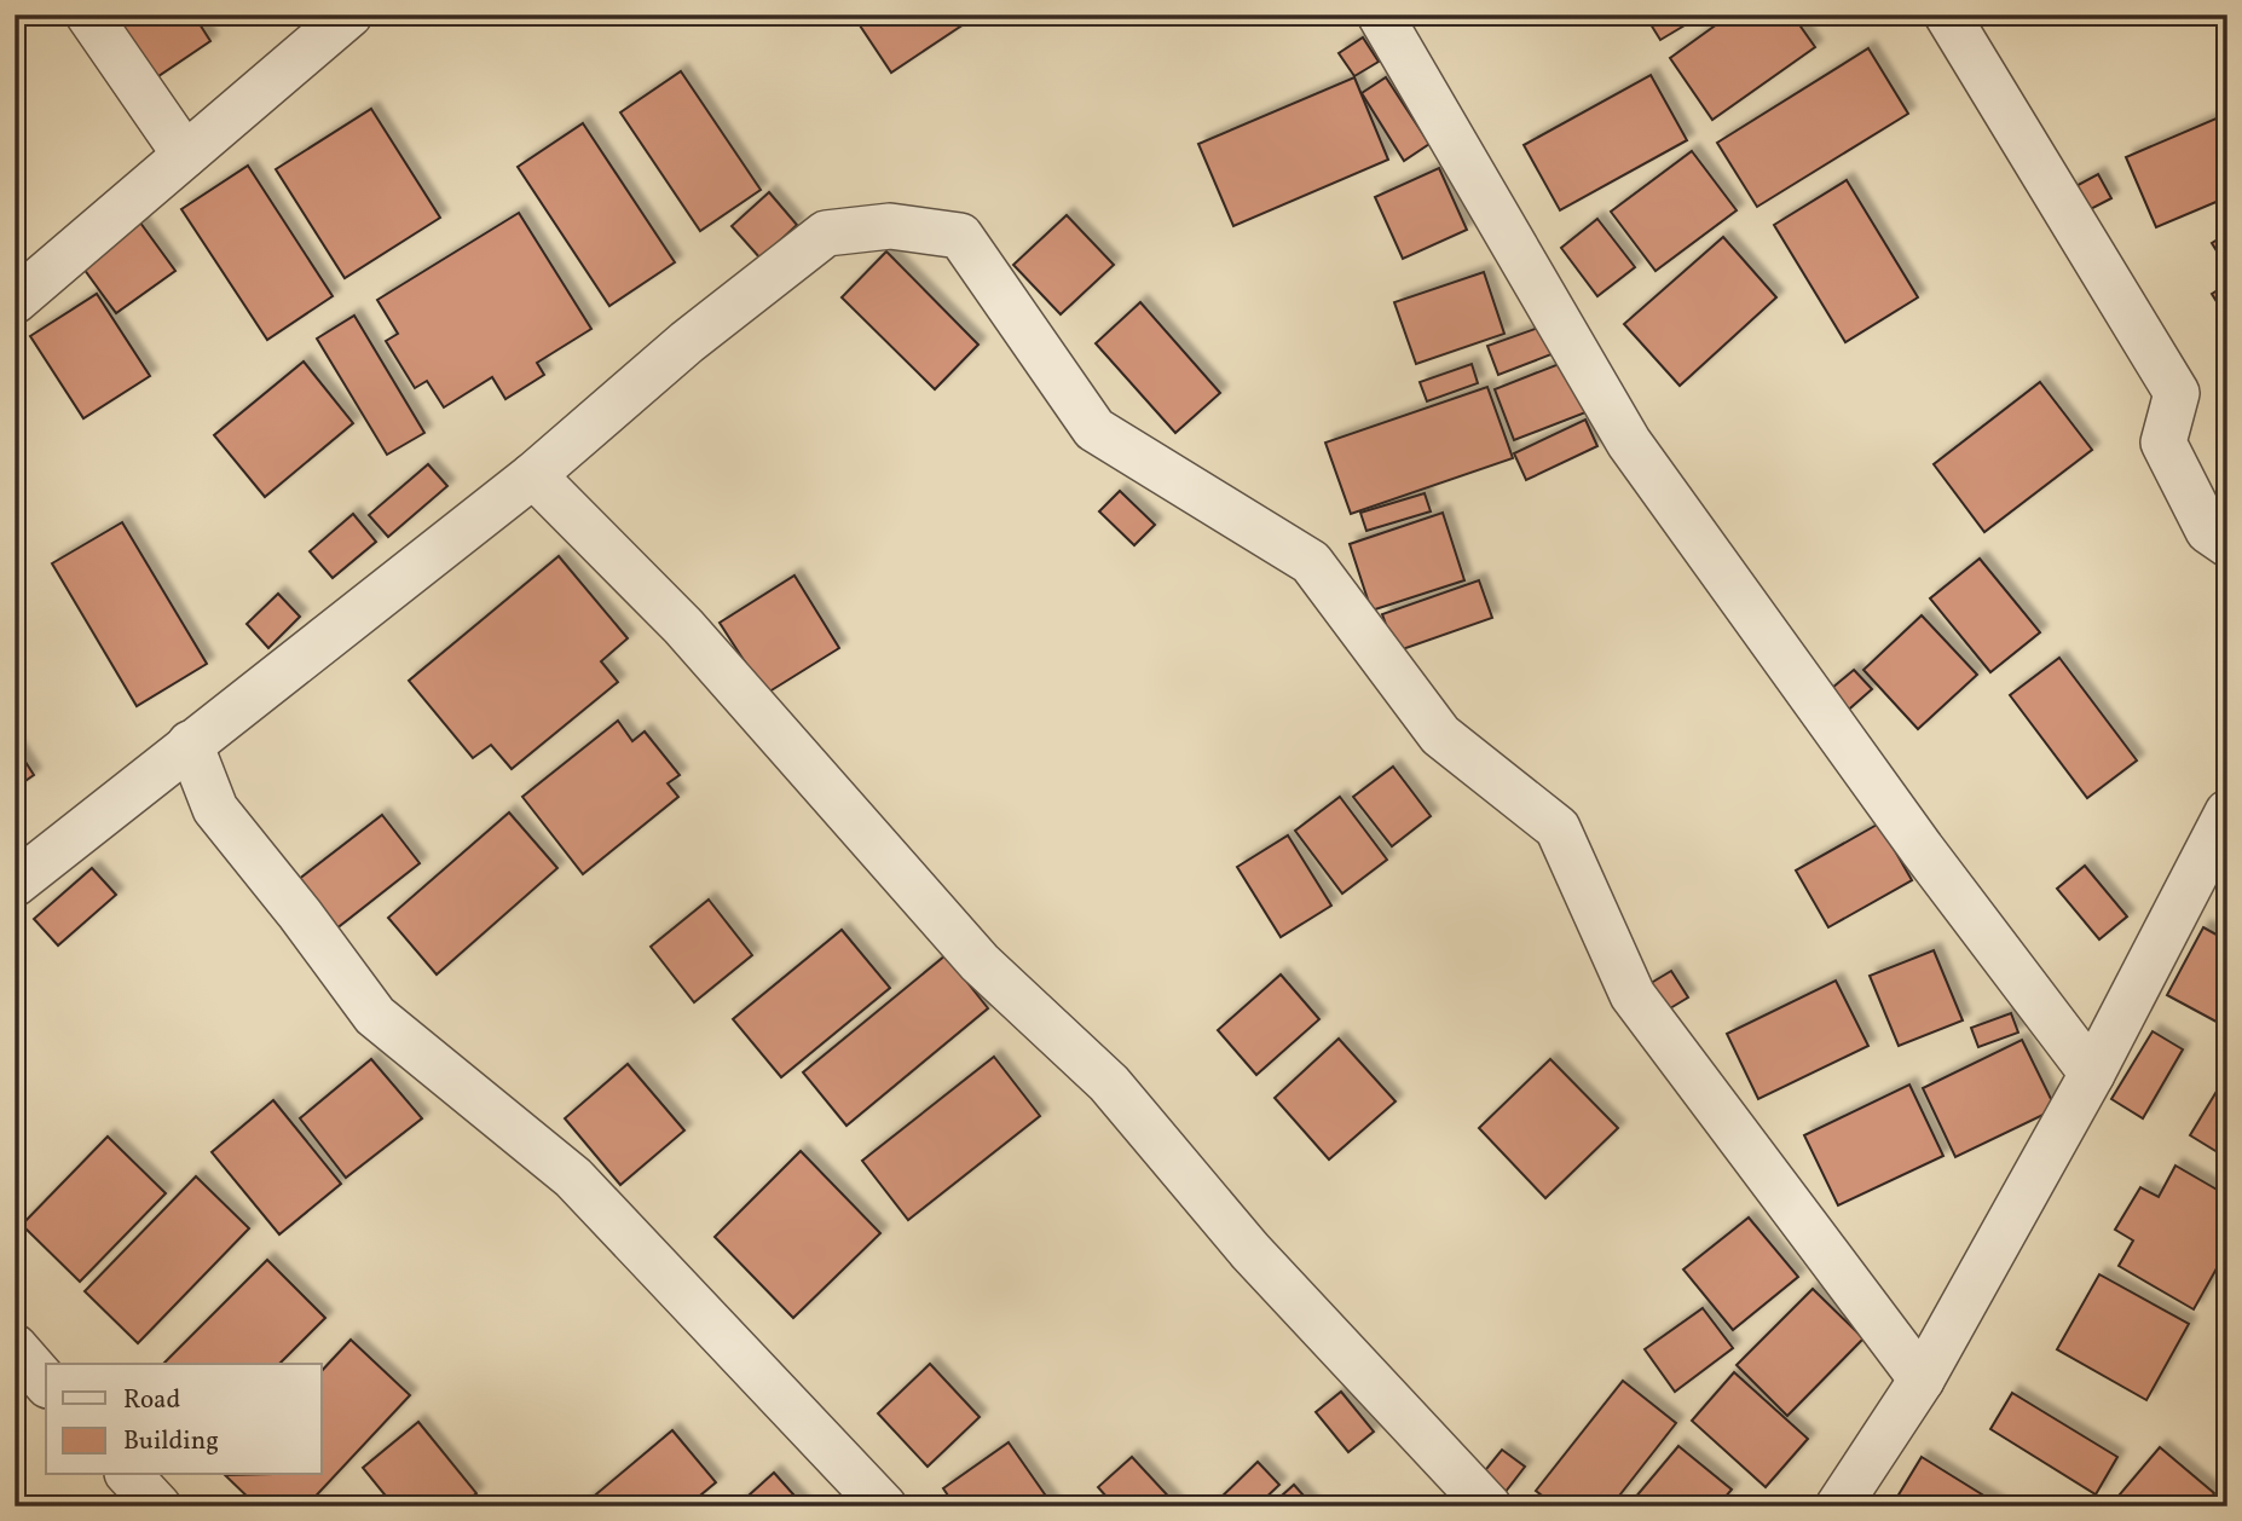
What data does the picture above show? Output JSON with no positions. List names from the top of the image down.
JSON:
{
  "legend": ["Road", "Building"]
}
